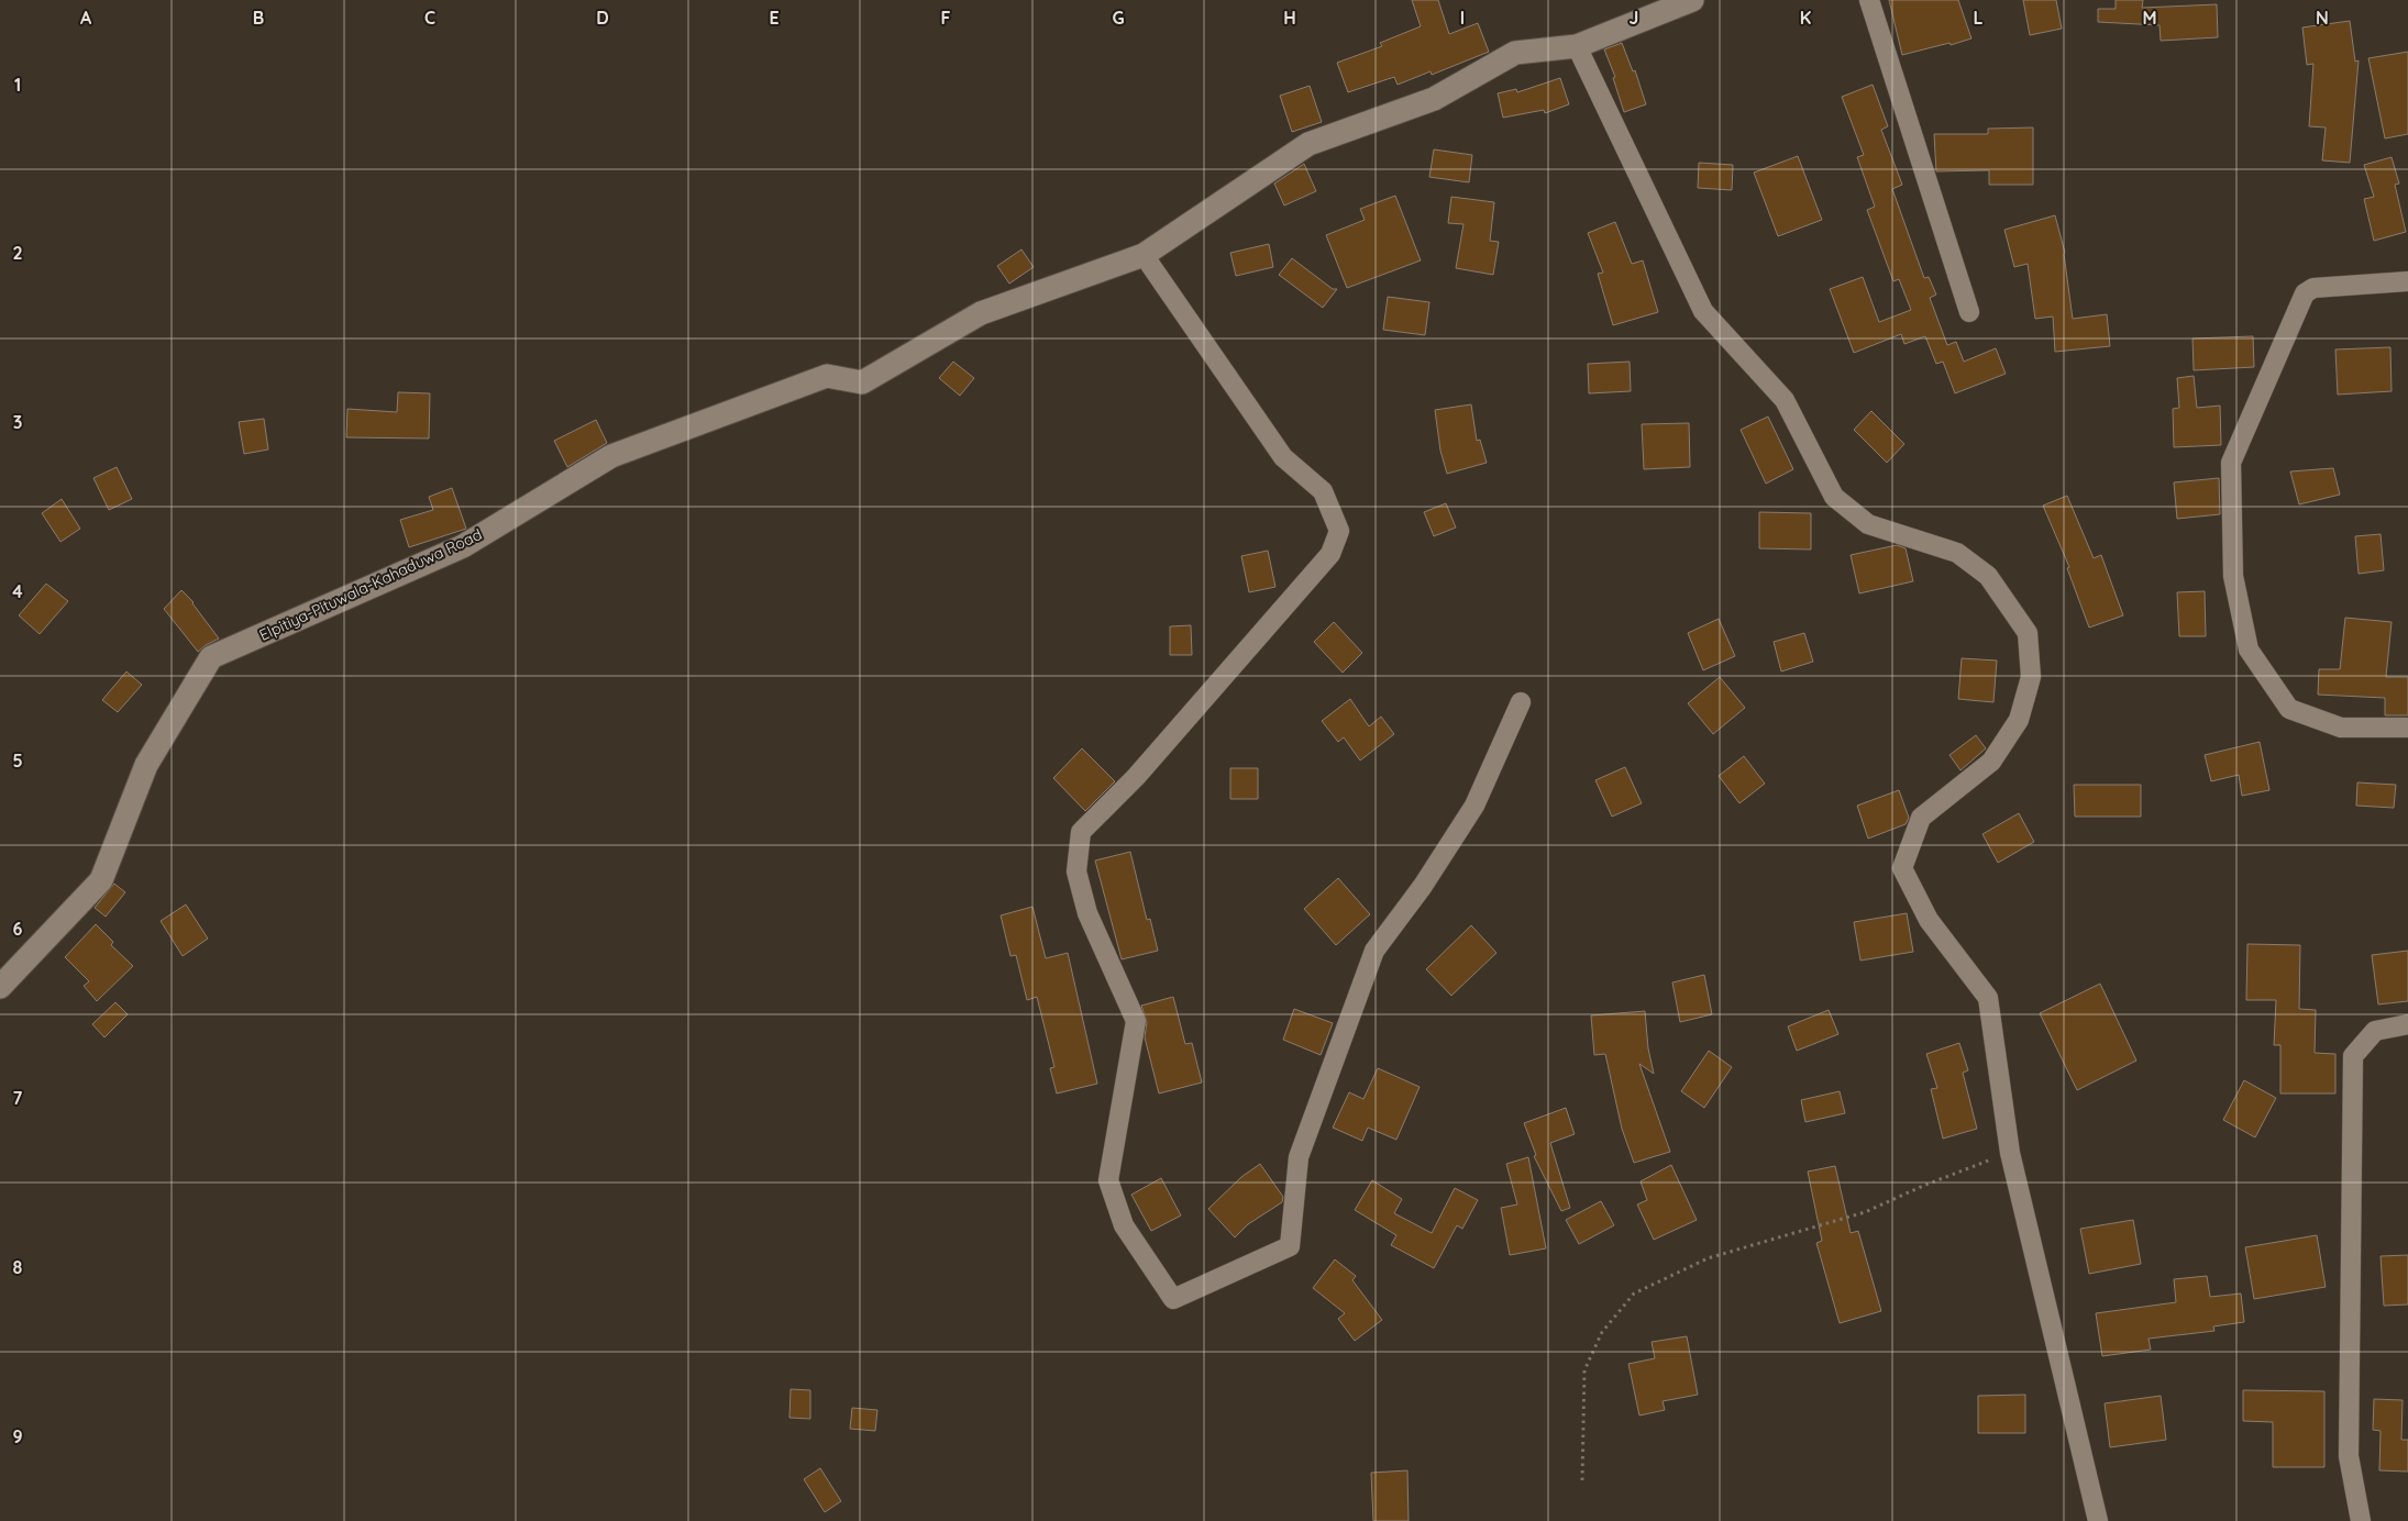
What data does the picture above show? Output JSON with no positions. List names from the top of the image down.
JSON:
{
  "streets": {
    "street": ["Elpitiya-Pituwala-Kahaduwa Road"]
  },
  "grid": {
    "columns": [
      "A",
      "B",
      "C",
      "D",
      "E",
      "F",
      "G",
      "H",
      "I",
      "J",
      "K",
      "L",
      "M",
      "N"
    ],
    "rows": [
      "1",
      "2",
      "3",
      "4",
      "5",
      "6",
      "7",
      "8",
      "9"
    ]
  }
}
